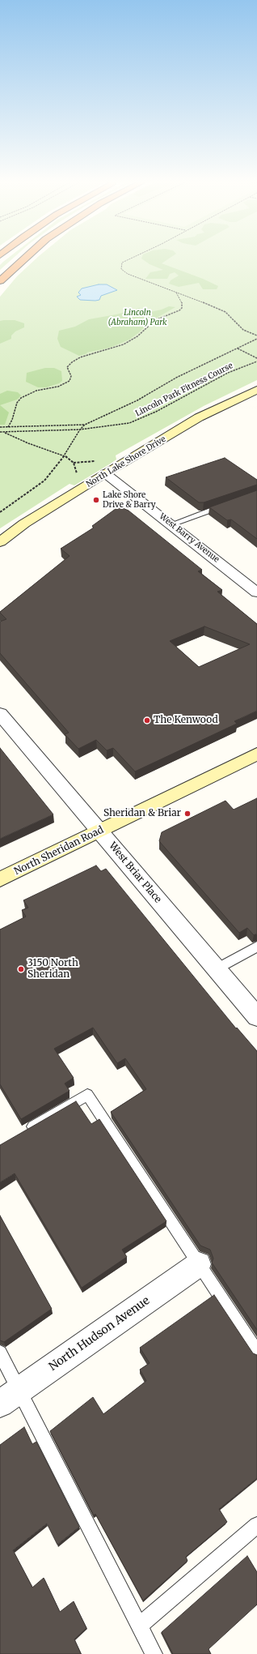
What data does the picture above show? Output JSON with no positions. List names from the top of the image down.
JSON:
{
  "streets": {
    "street": [
      "North Lake Shore Drive",
      "West Barry Avenue",
      "North Sheridan Road",
      "West Briar Place",
      "North Hudson Avenue"
    ],
    "path": ["Lincoln Park Fitness Course"]
  },
  "crossings": [
    ["North Lake Shore Drive", "West Barry Avenue"],
    ["North Sheridan Road", "West Briar Place"]
  ],
  "parks": ["Lincoln (Abraham) Park"],
  "places": [
    "Lake Shore Drive & Barry",
    "The Kenwood",
    "Sheridan & Briar",
    "3150 North Sheridan"
  ]
}
